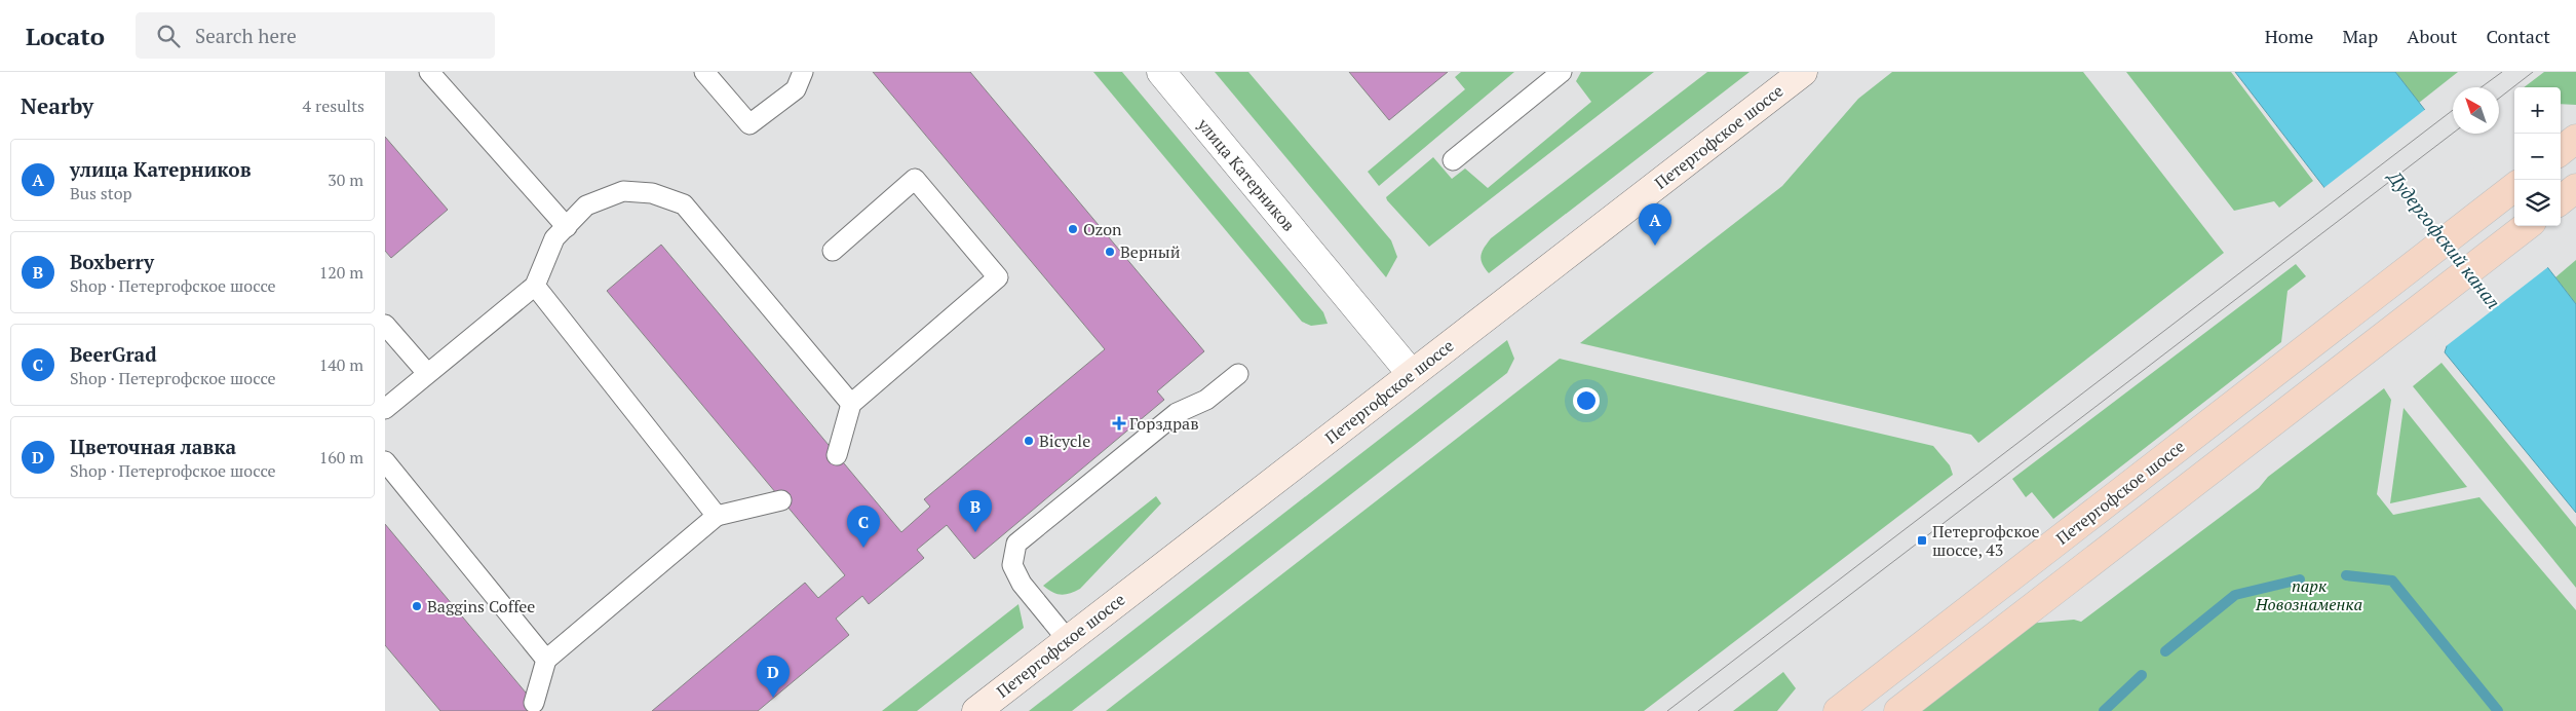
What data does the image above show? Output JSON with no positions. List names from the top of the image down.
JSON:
{
  "streets": {
    "main road": ["Петергофское шоссе"],
    "street": ["улица Катерников"]
  },
  "crossings": [
    ["Петергофское шоссе", "улица Катерников"]
  ],
  "water": ["Дудергофский канал"],
  "parks": ["парк Новознаменка"],
  "places": {
    "other": [
      "Ozon",
      "Верный",
      "Bicycle",
      "Baggins Coffee"
    ],
    "health": ["Горздрав"],
    "transit": ["Петергофское шоссе, 43"]
  },
  "north": "top left",
  "page": {
    "header": "Locato",
    "search": "Search here",
    "nav": [
      "Home",
      "Map",
      "About",
      "Contact"
    ],
    "heading": ["Nearby", "4 results"],
    "map_buttons": ["+", "−"],
    "list": [
      {
        "mark": "A",
        "name": "улица Катерников",
        "note": "Bus stop",
        "value": "30 m"
      },
      {
        "mark": "B",
        "name": "Boxberry",
        "note": "Shop · Петергофское шоссе",
        "value": "120 m"
      },
      {
        "mark": "C",
        "name": "BeerGrad",
        "note": "Shop · Петергофское шоссе",
        "value": "140 m"
      },
      {
        "mark": "D",
        "name": "Цветочная лавка",
        "note": "Shop · Петергофское шоссе",
        "value": "160 m"
      }
    ],
    "pins": [
      "A",
      "B",
      "C",
      "D"
    ]
  }
}
